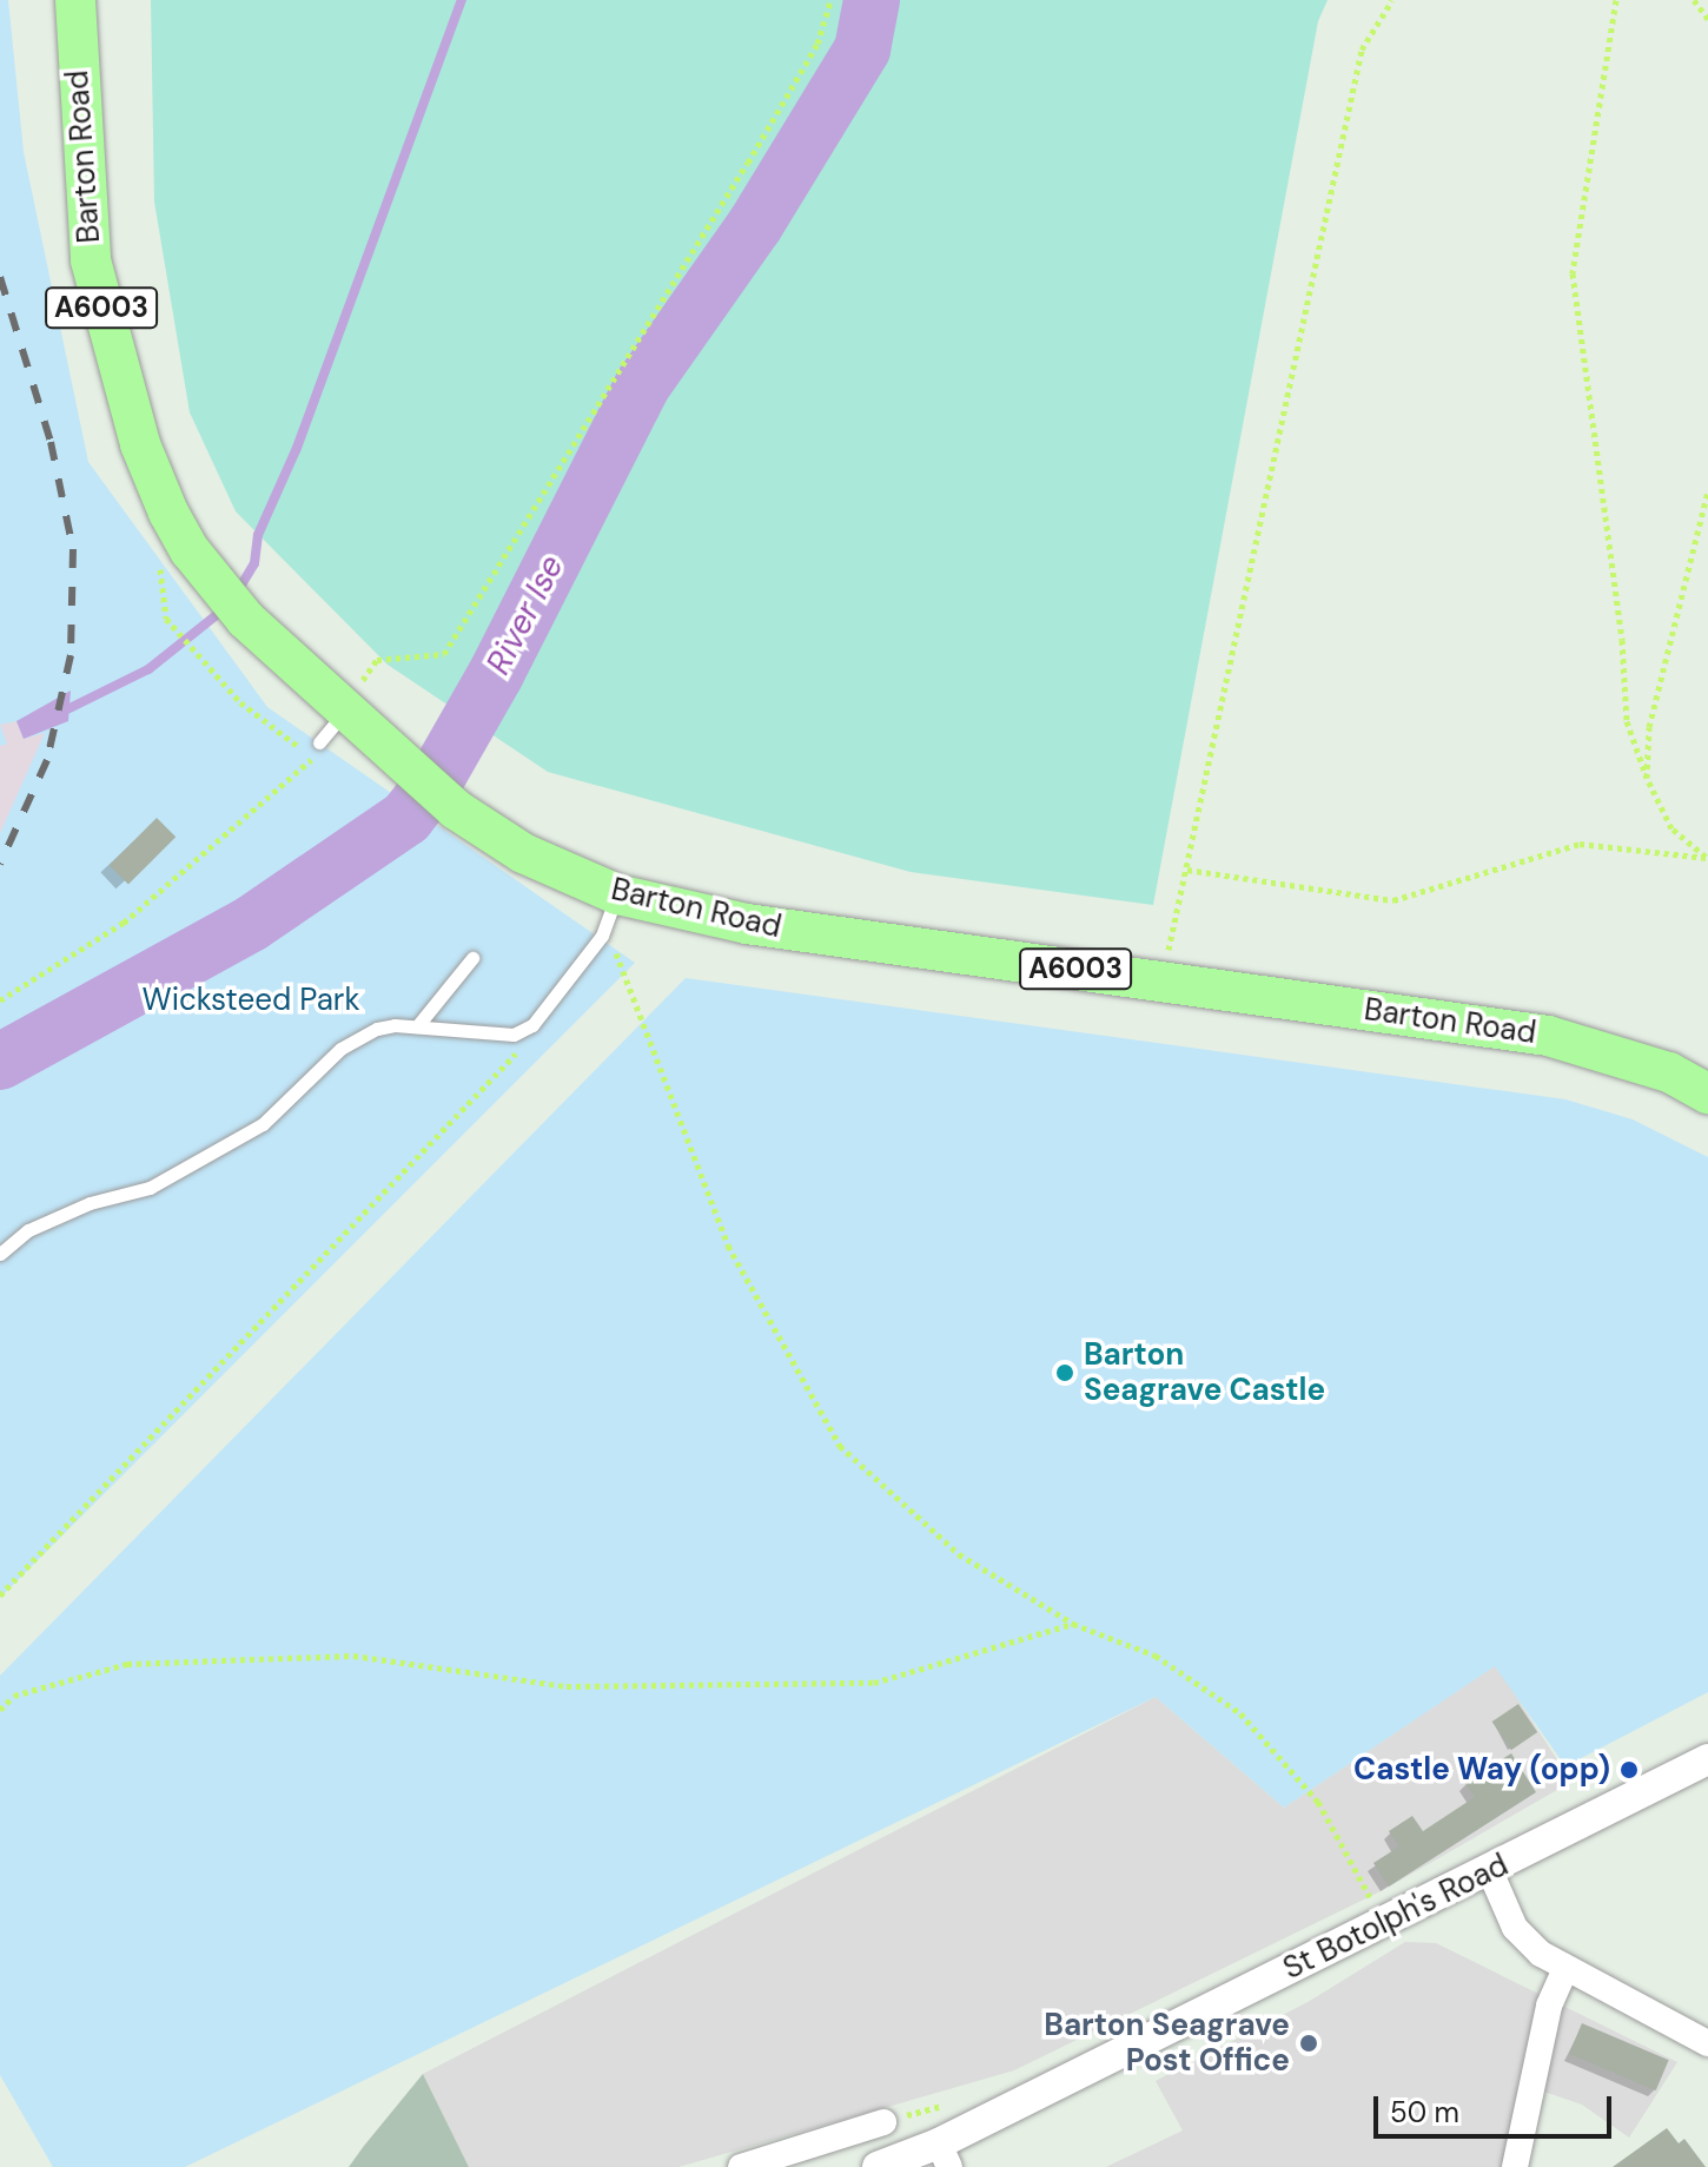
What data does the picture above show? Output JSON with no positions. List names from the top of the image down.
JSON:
{
  "streets": {
    "main road": ["Barton Road", "A6003"],
    "street": ["St Botolph's Road"]
  },
  "water": ["River Ise"],
  "parks": ["Wicksteed Park"],
  "places": ["Barton Seagrave Castle", "Castle Way (opp)", "Barton Seagrave Post Office"],
  "scale_bar": "50 m"
}
